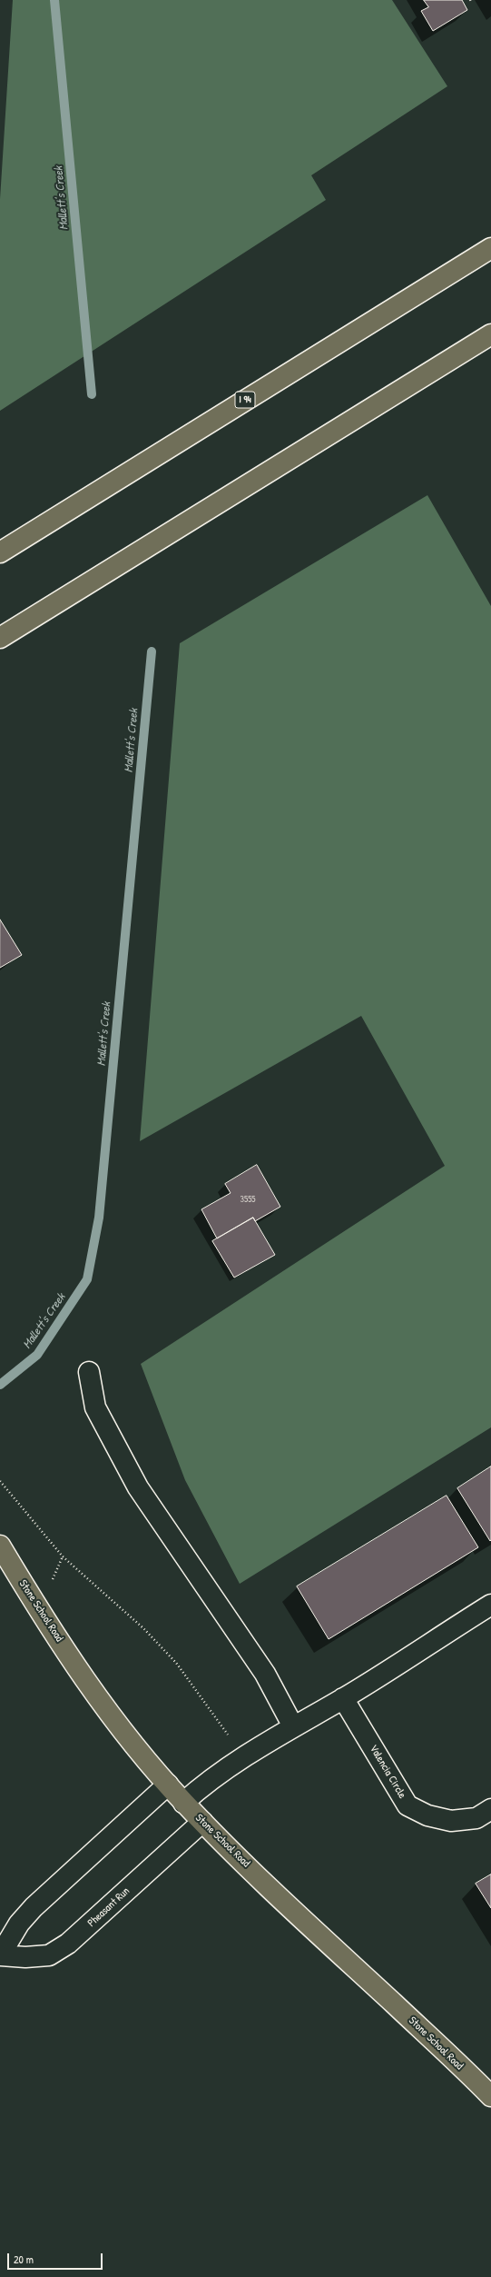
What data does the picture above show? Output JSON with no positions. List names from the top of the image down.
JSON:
{
  "streets": {
    "main road": ["I 94", "Stone School Road"],
    "street": ["Valencia Circle", "Pheasant Run"]
  },
  "crossings": [
    ["Stone School Road", "Pheasant Run"]
  ],
  "water": ["Mallett's Creek"],
  "house_numbers": ["3555"],
  "scale_bar": "20 m"
}
